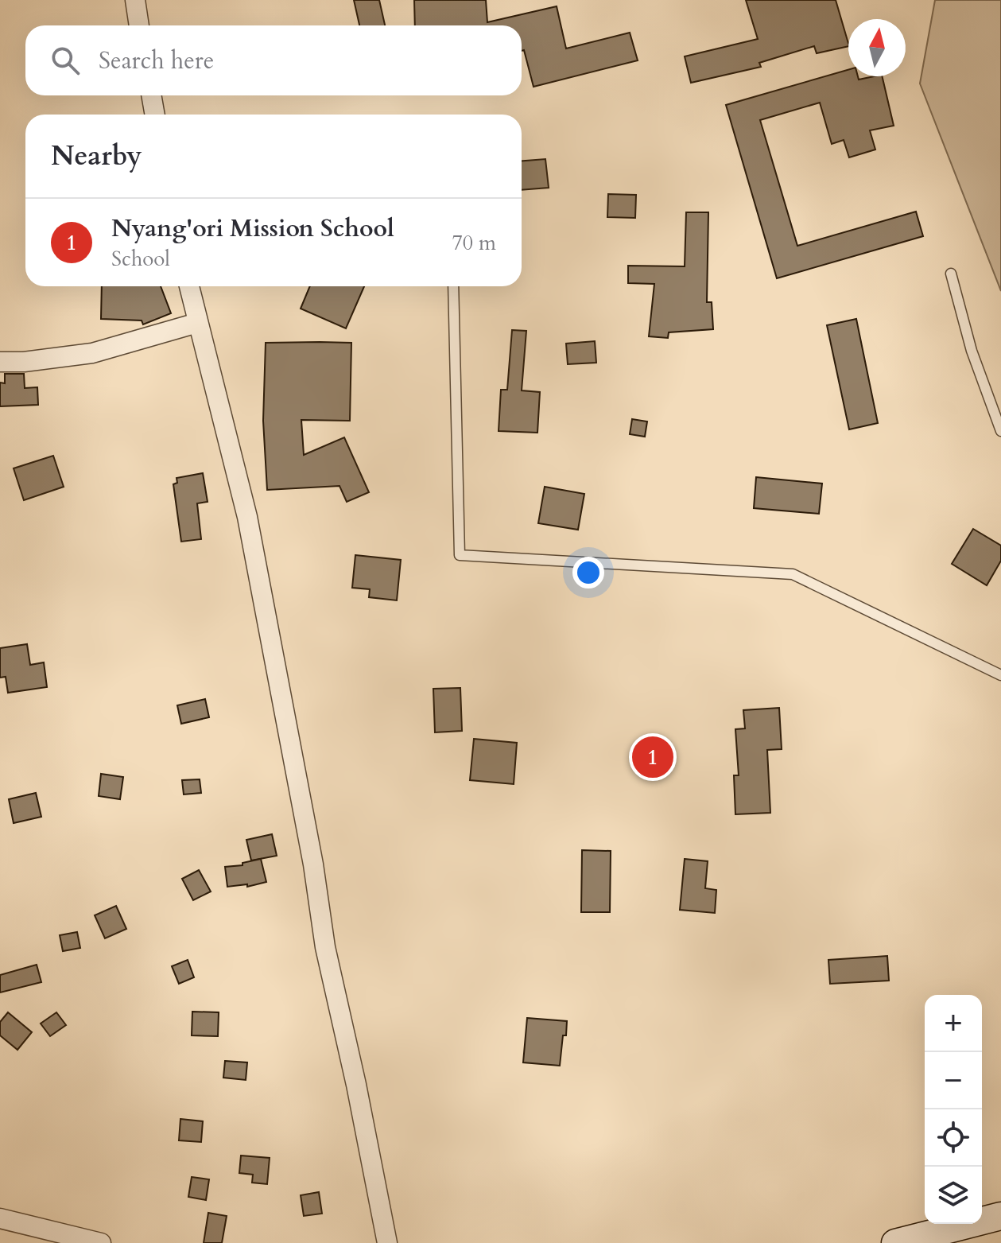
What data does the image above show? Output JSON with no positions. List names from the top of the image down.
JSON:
{
  "north": "top",
  "page": {
    "search": "Search here",
    "heading": "Nearby",
    "list": [
      {
        "mark": "1",
        "name": "Nyang'ori Mission School",
        "note": "School",
        "value": "70 m"
      }
    ],
    "pins": "1",
    "map_buttons": ["+", "−"]
  }
}
